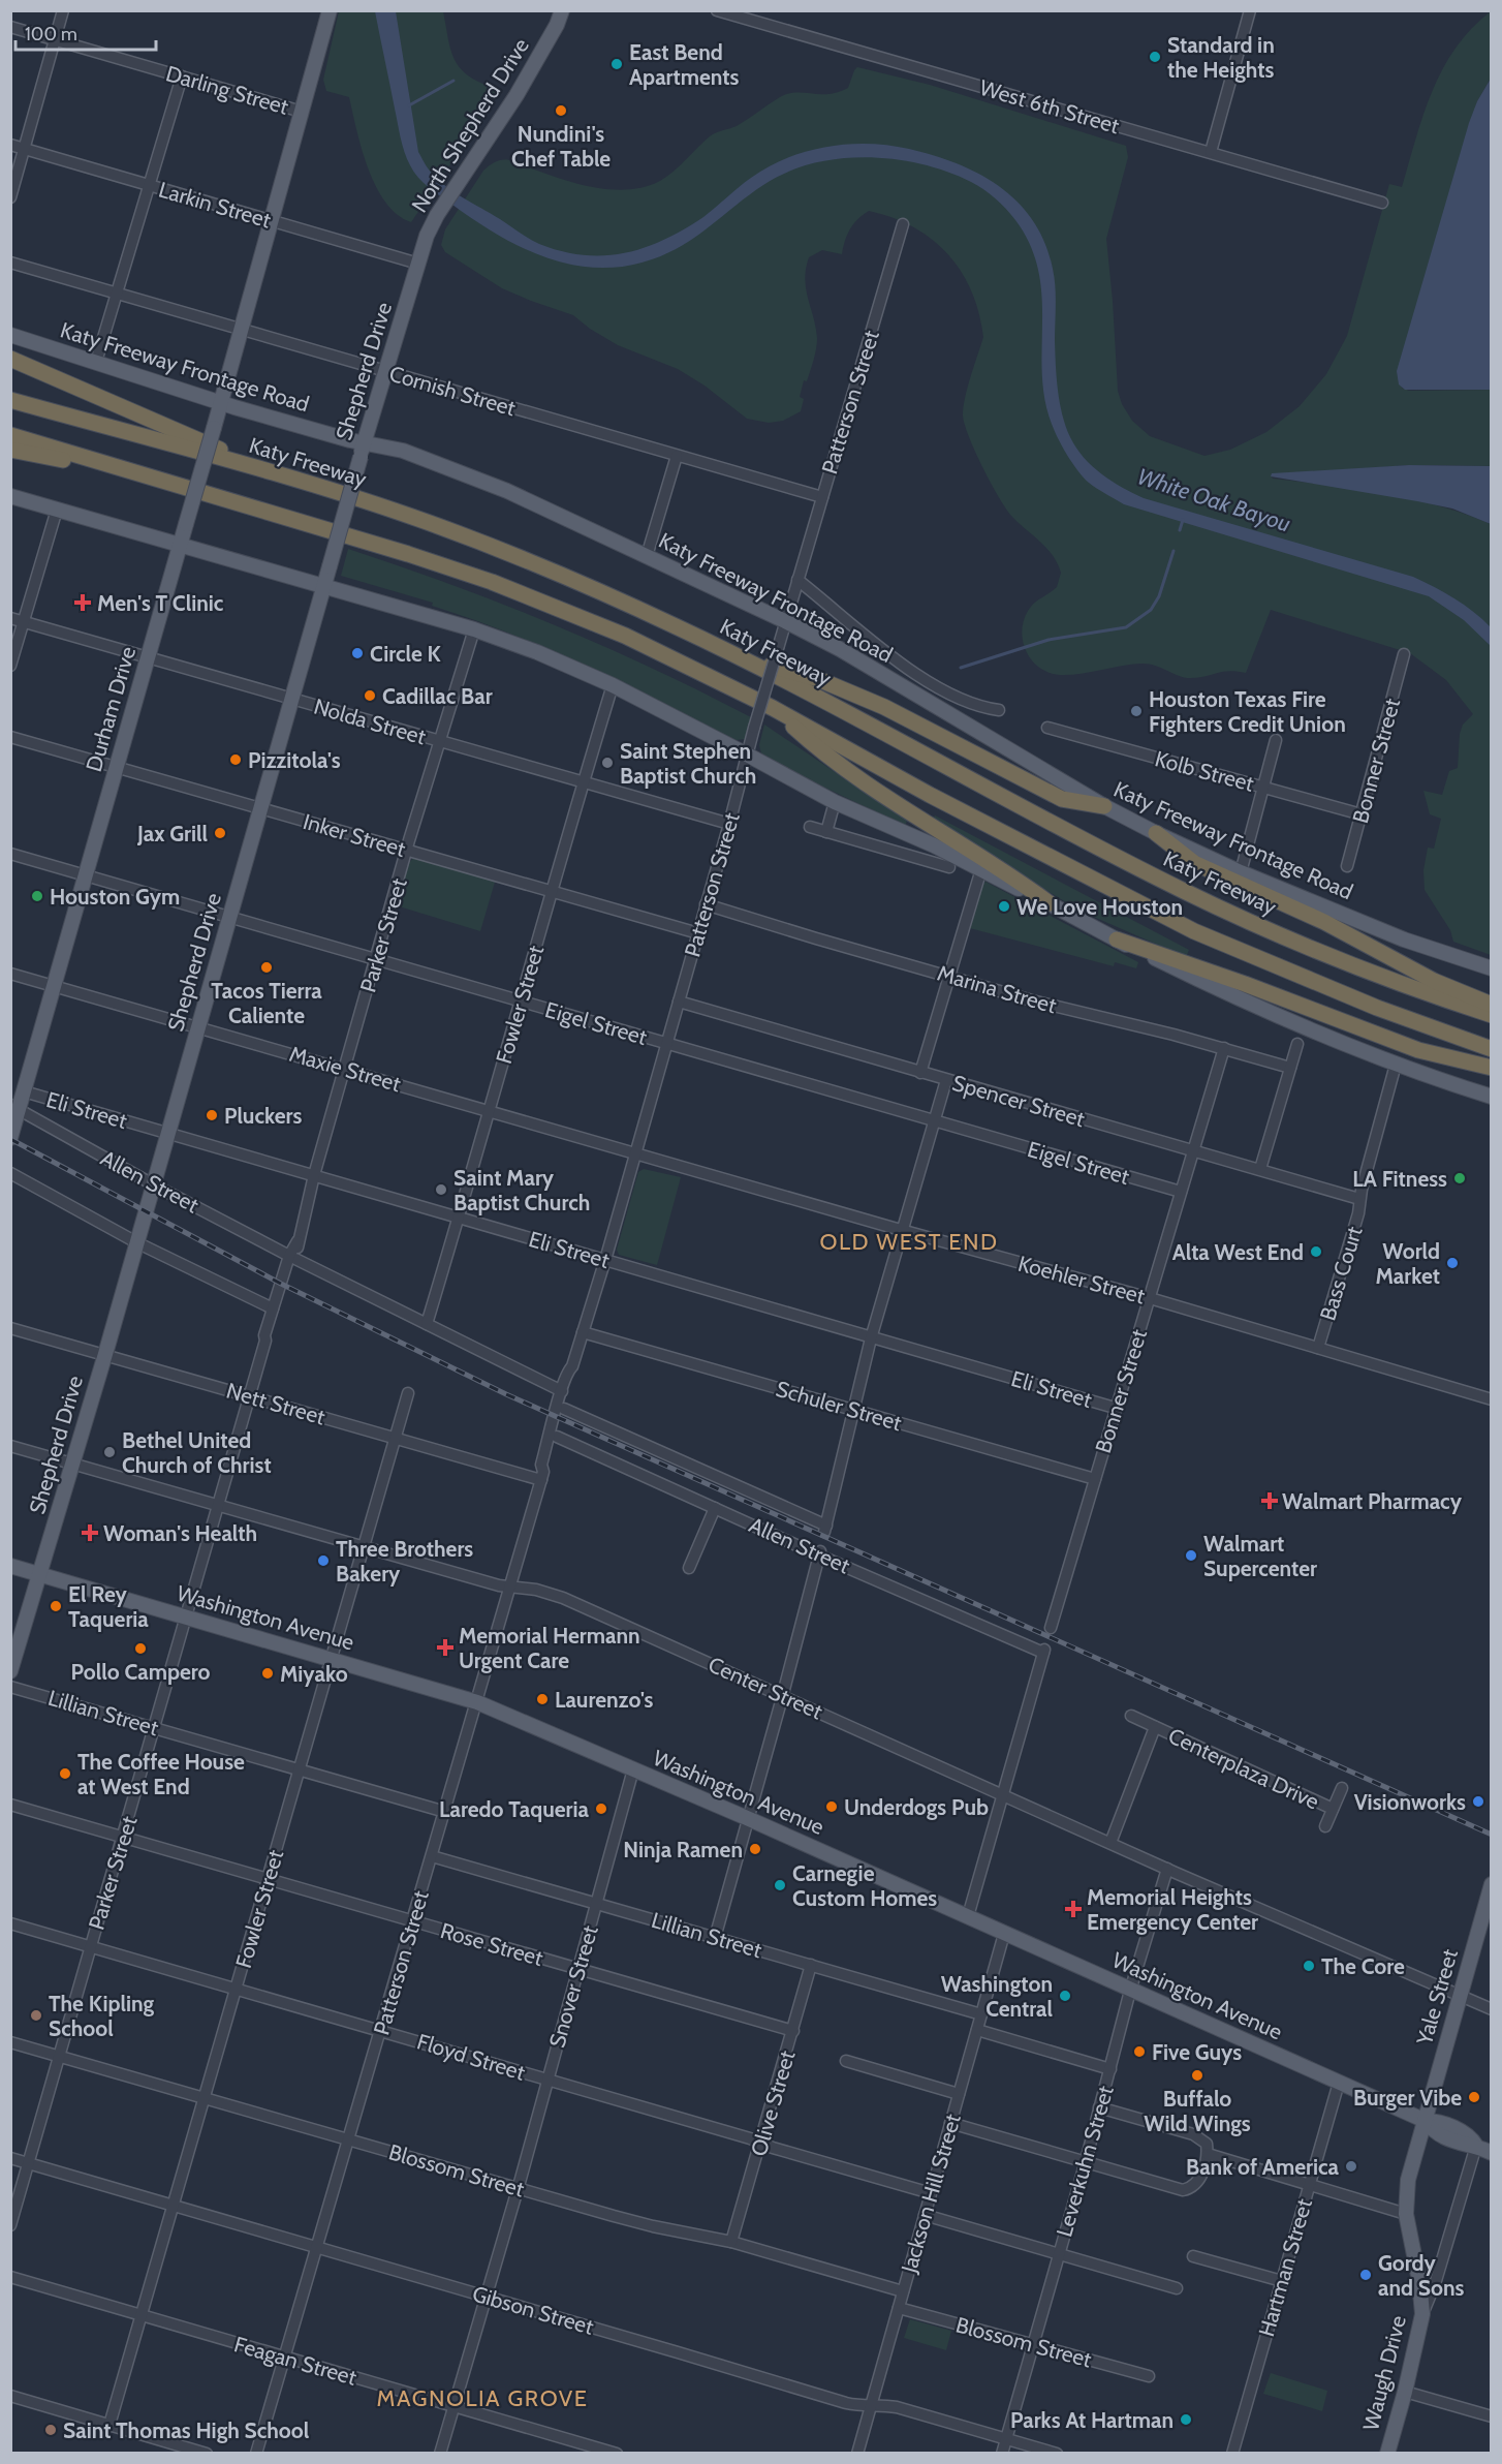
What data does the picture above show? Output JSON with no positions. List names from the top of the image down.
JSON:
{
  "streets": {
    "highway": ["Katy Freeway"],
    "main road": [
      "North Shepherd Drive",
      "Katy Freeway Frontage Road",
      "Shepherd Drive",
      "Durham Drive",
      "Washington Avenue",
      "Yale Street",
      "Waugh Drive"
    ],
    "street": [
      "Darling Street",
      "West 6th Street",
      "Larkin Street",
      "Cornish Street",
      "Patterson Street",
      "Nolda Street",
      "Bonner Street",
      "Kolb Street",
      "Inker Street",
      "Parker Street",
      "Marina Street",
      "Fowler Street",
      "Eigel Street",
      "Maxie Street",
      "Spencer Street",
      "Eli Street",
      "Allen Street",
      "Bass Court",
      "Koehler Street",
      "Nett Street",
      "Schuler Street",
      "Center Street",
      "Lillian Street",
      "Centerplaza Drive",
      "Rose Street",
      "Snover Street",
      "Floyd Street",
      "Olive Street",
      "Leverkuhn Street",
      "Blossom Street",
      "Jackson Hill Street",
      "Hartman Street",
      "Gibson Street",
      "Feagan Street"
    ]
  },
  "crossings": [
    ["Darling Street", "Durham Drive"],
    ["North Shepherd Drive", "Larkin Street"],
    ["North Shepherd Drive", "Shepherd Drive"],
    ["Larkin Street", "Shepherd Drive"],
    ["Larkin Street", "Durham Drive"],
    ["Katy Freeway Frontage Road", "Shepherd Drive"],
    ["Katy Freeway Frontage Road", "Patterson Street"],
    ["Katy Freeway Frontage Road", "Durham Drive"],
    ["Shepherd Drive", "Cornish Street"],
    ["Shepherd Drive", "Nolda Street"],
    ["Shepherd Drive", "Inker Street"],
    ["Shepherd Drive", "Eigel Street"],
    ["Shepherd Drive", "Maxie Street"],
    ["Shepherd Drive", "Eli Street"],
    ["Shepherd Drive", "Allen Street"],
    ["Shepherd Drive", "Nett Street"],
    ["Shepherd Drive", "Washington Avenue"],
    ["Shepherd Drive", "Center Street"],
    ["Cornish Street", "Patterson Street"],
    ["Cornish Street", "Durham Drive"],
    ["Patterson Street", "Nolda Street"],
    ["Patterson Street", "Inker Street"],
    ["Patterson Street", "Marina Street"],
    ["Patterson Street", "Eigel Street"],
    ["Patterson Street", "Maxie Street"],
    ["Patterson Street", "Spencer Street"],
    ["Patterson Street", "Eli Street"],
    ["Patterson Street", "Allen Street"],
    ["Patterson Street", "Koehler Street"],
    ["Patterson Street", "Nett Street"],
    ["Patterson Street", "Schuler Street"],
    ["Patterson Street", "Washington Avenue"],
    ["Patterson Street", "Center Street"],
    ["Patterson Street", "Lillian Street"],
    ["Patterson Street", "Rose Street"],
    ["Patterson Street", "Floyd Street"],
    ["Patterson Street", "Blossom Street"],
    ["Patterson Street", "Gibson Street"],
    ["Patterson Street", "Feagan Street"],
    ["Durham Drive", "Nolda Street"],
    ["Durham Drive", "Inker Street"],
    ["Durham Drive", "Eigel Street"],
    ["Durham Drive", "Maxie Street"],
    ["Durham Drive", "Eli Street"],
    ["Durham Drive", "Allen Street"],
    ["Nolda Street", "Parker Street"],
    ["Nolda Street", "Fowler Street"],
    ["Bonner Street", "Kolb Street"],
    ["Bonner Street", "Marina Street"],
    ["Bonner Street", "Eigel Street"],
    ["Bonner Street", "Spencer Street"],
    ["Bonner Street", "Eli Street"],
    ["Bonner Street", "Koehler Street"],
    ["Bonner Street", "Schuler Street"],
    ["Inker Street", "Parker Street"],
    ["Inker Street", "Fowler Street"],
    ["Parker Street", "Eigel Street"],
    ["Parker Street", "Maxie Street"],
    ["Parker Street", "Eli Street"],
    ["Parker Street", "Allen Street"],
    ["Parker Street", "Nett Street"],
    ["Parker Street", "Washington Avenue"],
    ["Parker Street", "Center Street"],
    ["Parker Street", "Lillian Street"],
    ["Parker Street", "Rose Street"],
    ["Parker Street", "Floyd Street"],
    ["Parker Street", "Blossom Street"],
    ["Parker Street", "Gibson Street"],
    ["Fowler Street", "Eigel Street"],
    ["Fowler Street", "Maxie Street"],
    ["Fowler Street", "Eli Street"],
    ["Fowler Street", "Allen Street"],
    ["Fowler Street", "Nett Street"],
    ["Fowler Street", "Washington Avenue"],
    ["Fowler Street", "Center Street"],
    ["Fowler Street", "Lillian Street"],
    ["Fowler Street", "Rose Street"],
    ["Fowler Street", "Floyd Street"],
    ["Fowler Street", "Blossom Street"],
    ["Fowler Street", "Gibson Street"],
    ["Fowler Street", "Feagan Street"],
    ["Maxie Street", "Koehler Street"],
    ["Spencer Street", "Bass Court"],
    ["Allen Street", "Schuler Street"],
    ["Allen Street", "Center Street"],
    ["Bass Court", "Koehler Street"],
    ["Washington Avenue", "Snover Street"],
    ["Washington Avenue", "Yale Street"],
    ["Washington Avenue", "Leverkuhn Street"],
    ["Washington Avenue", "Jackson Hill Street"],
    ["Washington Avenue", "Hartman Street"],
    ["Washington Avenue", "Waugh Drive"],
    ["Center Street", "Centerplaza Drive"],
    ["Center Street", "Yale Street"],
    ["Center Street", "Leverkuhn Street"],
    ["Lillian Street", "Snover Street"],
    ["Lillian Street", "Olive Street"],
    ["Lillian Street", "Jackson Hill Street"],
    ["Rose Street", "Snover Street"],
    ["Rose Street", "Olive Street"],
    ["Snover Street", "Floyd Street"],
    ["Snover Street", "Blossom Street"],
    ["Snover Street", "Gibson Street"],
    ["Snover Street", "Feagan Street"],
    ["Yale Street", "Waugh Drive"],
    ["Floyd Street", "Olive Street"],
    ["Floyd Street", "Jackson Hill Street"],
    ["Olive Street", "Blossom Street"],
    ["Leverkuhn Street", "Blossom Street"],
    ["Leverkuhn Street", "Gibson Street"],
    ["Blossom Street", "Jackson Hill Street"],
    ["Jackson Hill Street", "Gibson Street"]
  ],
  "districts": ["OLD WEST END", "MAGNOLIA GROVE"],
  "water": ["White Oak Bayou"],
  "places": {
    "other": [
      "Standard in the Heights",
      "East Bend Apartments",
      "Nundini's Chef Table",
      "Circle K",
      "Cadillac Bar",
      "Houston Texas Fire Fighters Credit Union",
      "Pizzitola's",
      "Saint Stephen Baptist Church",
      "Jax Grill",
      "Houston Gym",
      "We Love Houston",
      "Tacos Tierra Caliente",
      "Pluckers",
      "LA Fitness",
      "Saint Mary Baptist Church",
      "Alta West End",
      "World Market",
      "Bethel United Church of Christ",
      "Walmart Supercenter",
      "Three Brothers Bakery",
      "El Rey Taqueria",
      "Pollo Campero",
      "Miyako",
      "Laurenzo's",
      "The Coffee House at West End",
      "Visionworks",
      "Underdogs Pub",
      "Laredo Taqueria",
      "Ninja Ramen",
      "Carnegie Custom Homes",
      "The Core",
      "Washington Central",
      "The Kipling School",
      "Five Guys",
      "Buffalo Wild Wings",
      "Burger Vibe",
      "Bank of America",
      "Gordy and Sons",
      "Parks At Hartman",
      "Saint Thomas High School"
    ],
    "health": [
      "Men's T Clinic",
      "Walmart Pharmacy",
      "Woman's Health",
      "Memorial Hermann Urgent Care",
      "Memorial Heights Emergency Center"
    ]
  },
  "scale_bar": "100 m"
}
